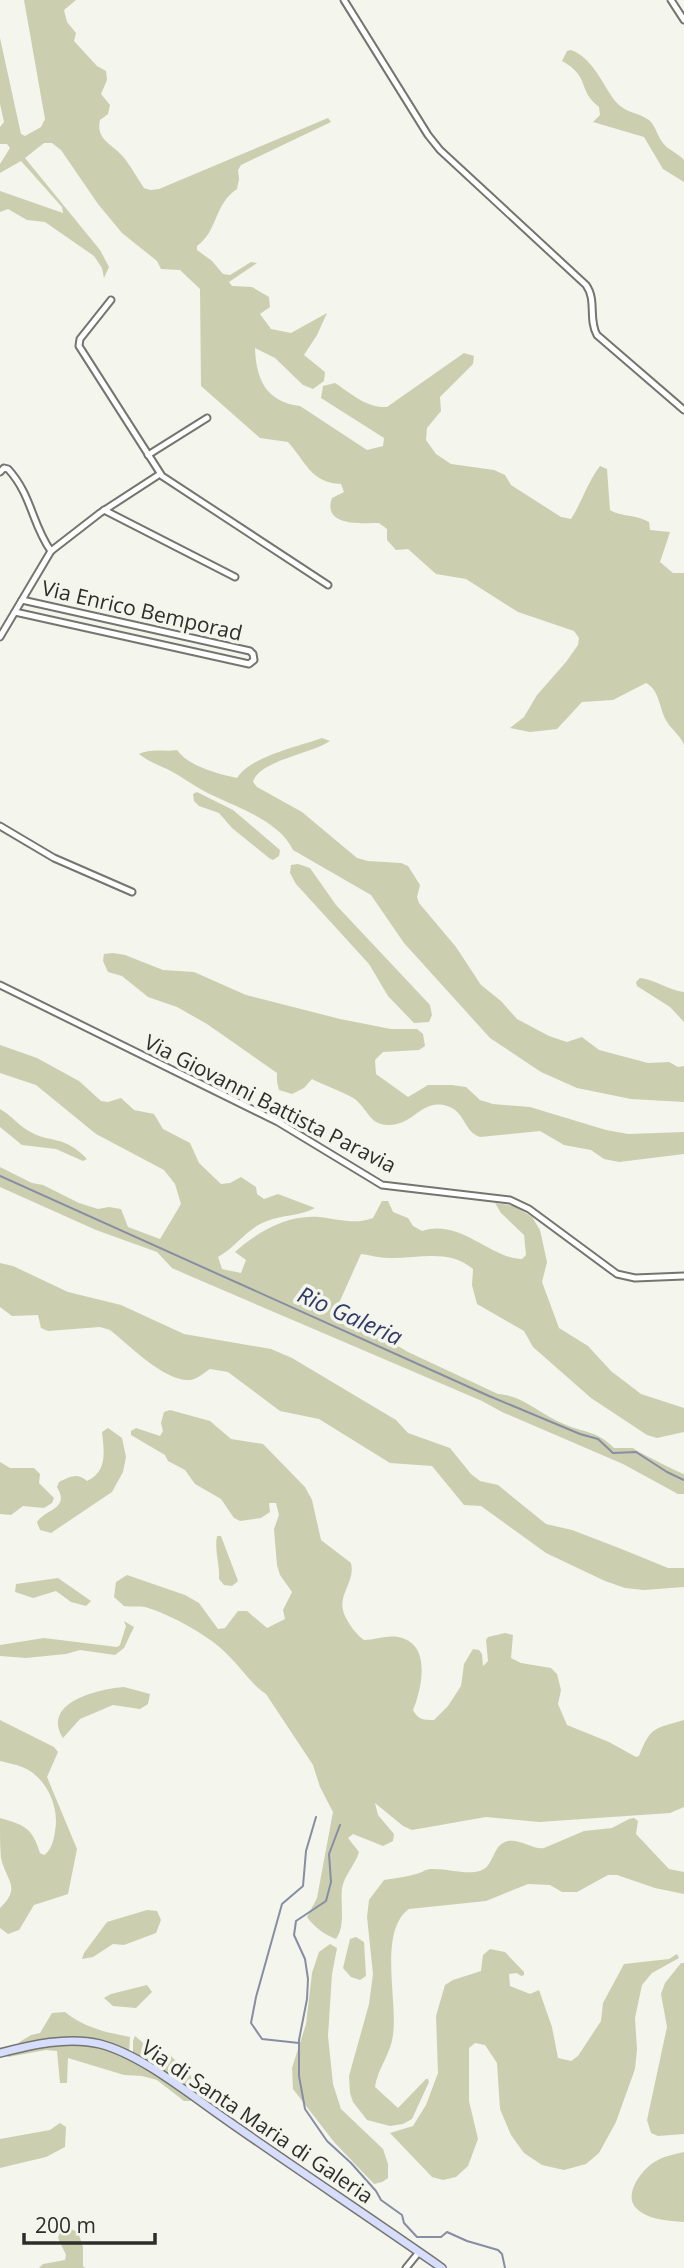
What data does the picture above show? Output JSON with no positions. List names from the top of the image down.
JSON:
{
  "streets": {
    "street": ["Via Enrico Bemporad", "Via Giovanni Battista Paravia", "Via di Santa Maria di Galeria"]
  },
  "water": ["Rio Galeria"],
  "scale_bar": "200 m"
}
